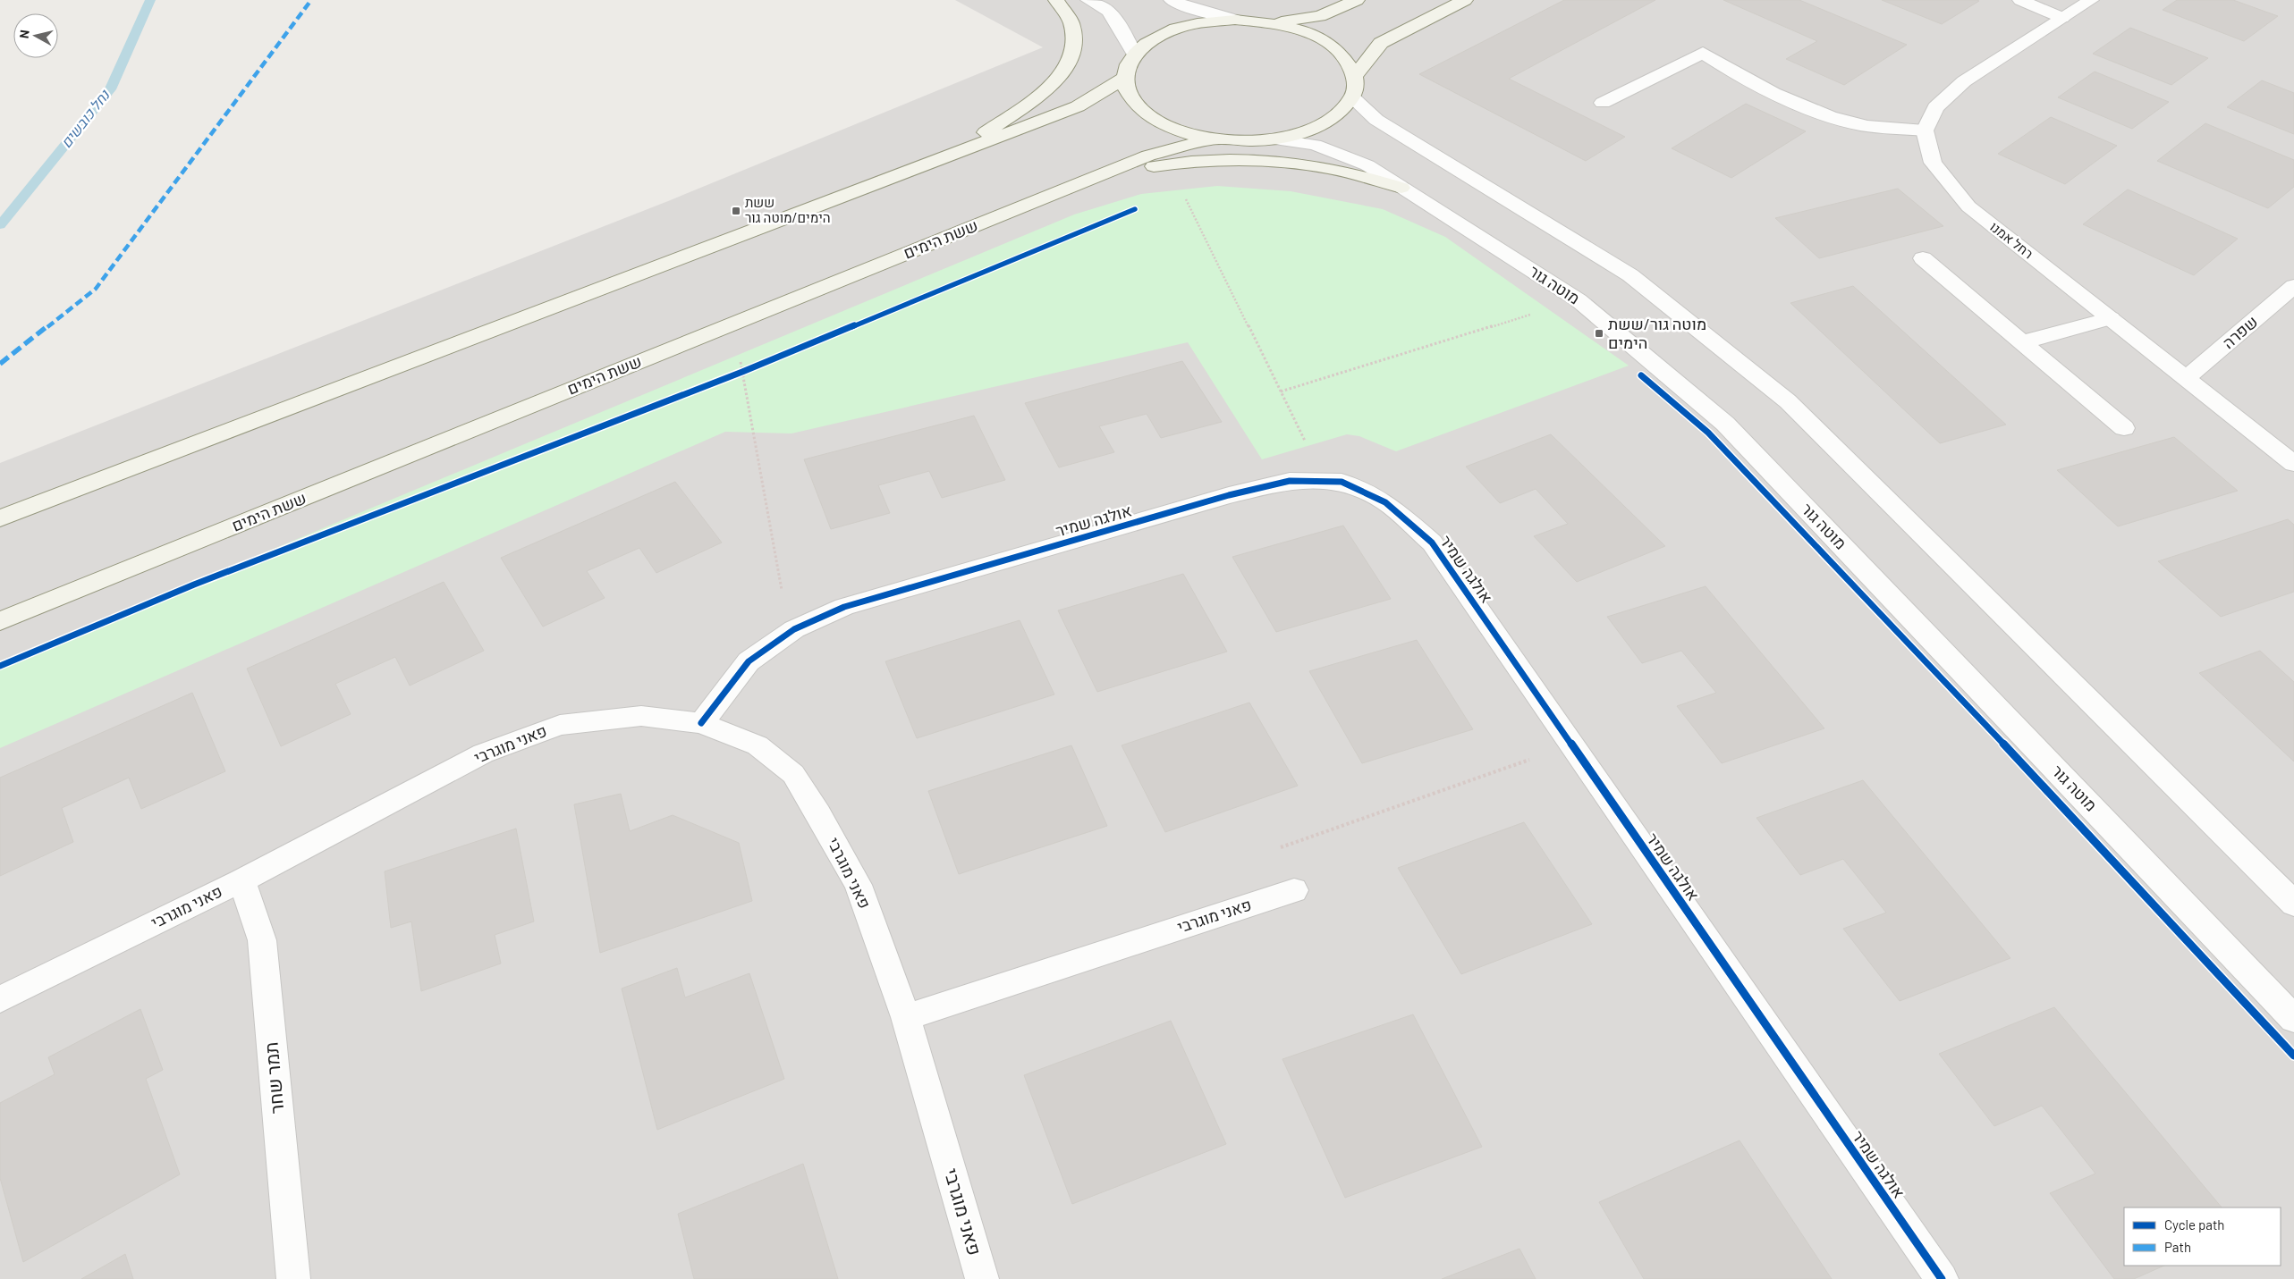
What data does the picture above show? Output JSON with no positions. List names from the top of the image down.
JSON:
{
  "streets": {
    "main road": ["ששת הימים"],
    "street": [
      "רחל אמנו",
      "מוטה גור",
      "שפרה",
      "אולגה שמיר",
      "פאני מוגרבי",
      "תמר שחר"
    ]
  },
  "crossings": [
    ["רחל אמנו", "שפרה"],
    ["אולגה שמיר", "פאני מוגרבי"],
    ["פאני מוגרבי", "תמר שחר"]
  ],
  "water": ["נחל כובשים"],
  "places": {
    "transit": ["ששת הימים/מוטה גור", "מוטה גור/ששת הימים"]
  },
  "legend": ["Cycle path", "Path"],
  "north": "left"
}
